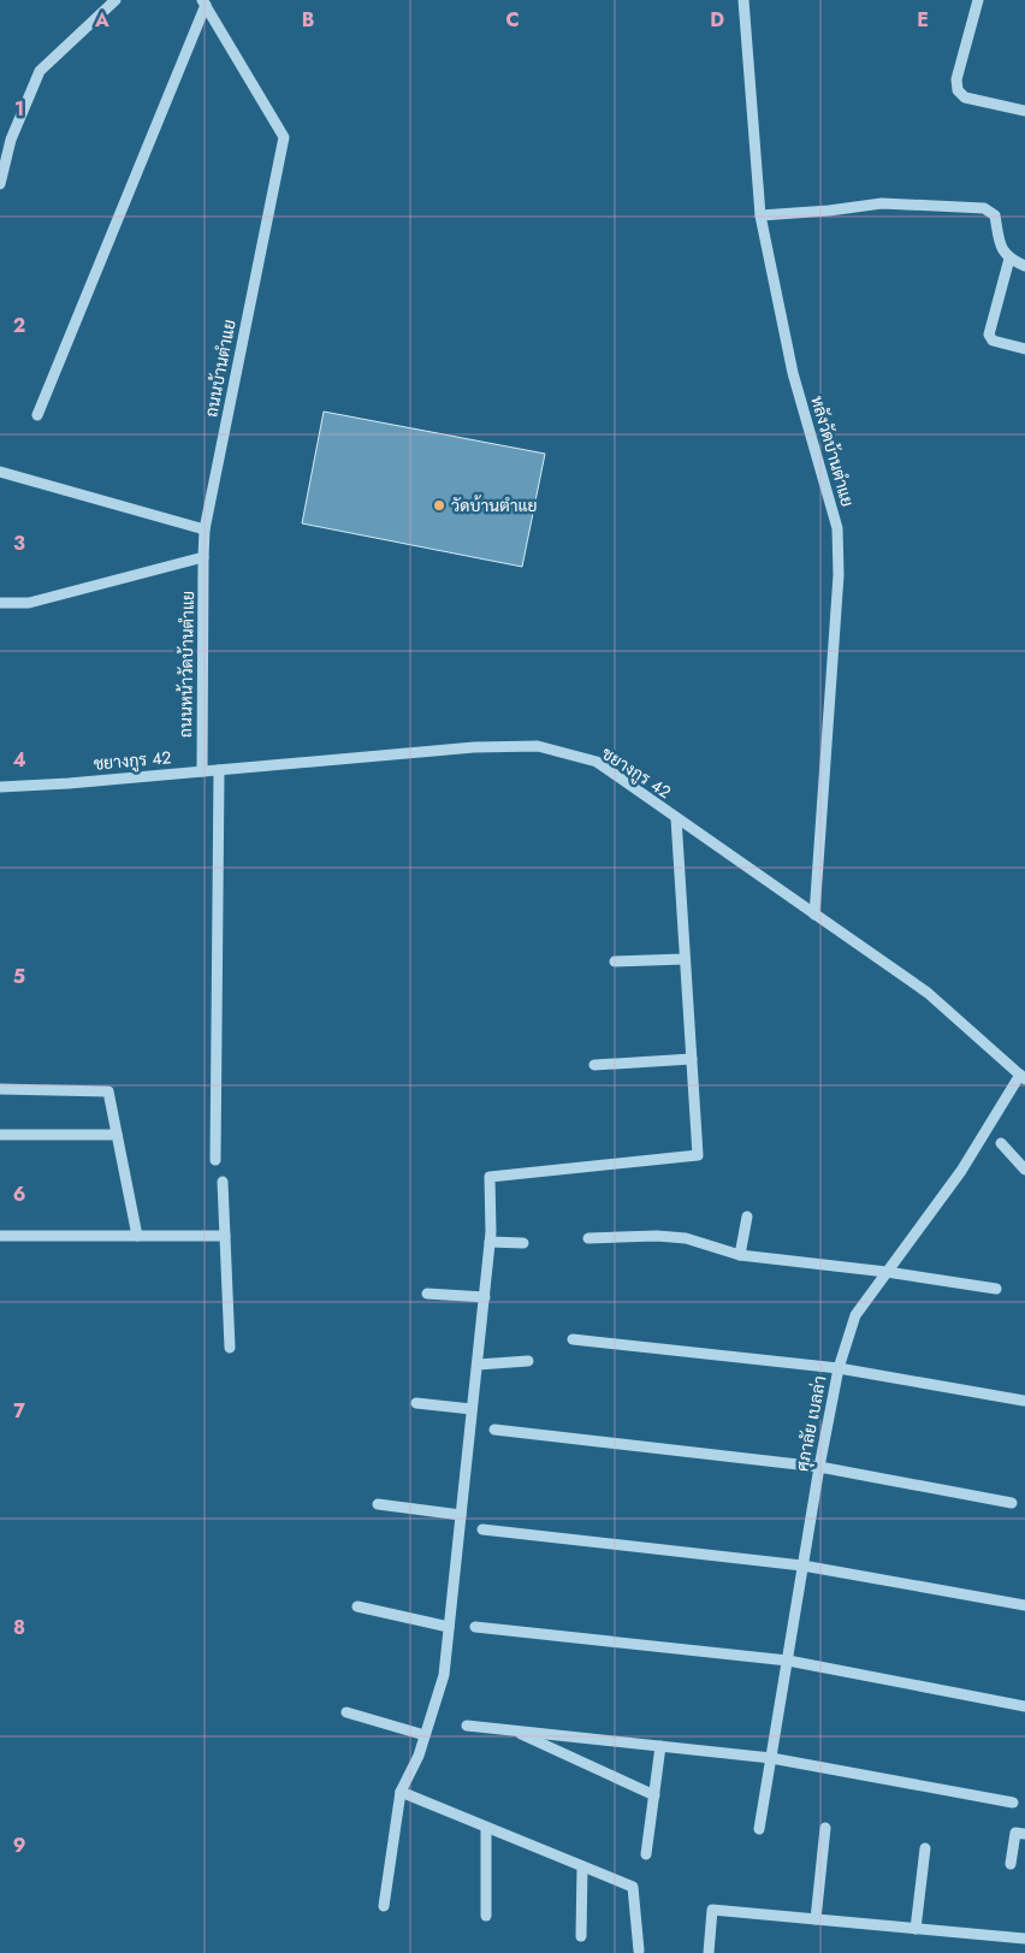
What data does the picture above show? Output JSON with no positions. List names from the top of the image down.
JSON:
{
  "streets": {
    "street": [
      "ถนนบ้านตำแย",
      "หลังวัดบ้านตำแย",
      "ถนนหน้าวัดบ้านตำแย",
      "ชยางกูร 42",
      "ศุภาลัย เบลล่า"
    ]
  },
  "crossings": [
    ["ถนนบ้านตำแย", "ถนนหน้าวัดบ้านตำแย"],
    ["หลังวัดบ้านตำแย", "ชยางกูร 42"],
    ["ถนนหน้าวัดบ้านตำแย", "ชยางกูร 42"],
    ["ชยางกูร 42", "ศุภาลัย เบลล่า"]
  ],
  "places": ["วัดบ้านตำแย"],
  "grid": {
    "columns": [
      "A",
      "B",
      "C",
      "D",
      "E"
    ],
    "rows": [
      "1",
      "2",
      "3",
      "4",
      "5",
      "6",
      "7",
      "8",
      "9"
    ]
  }
}
